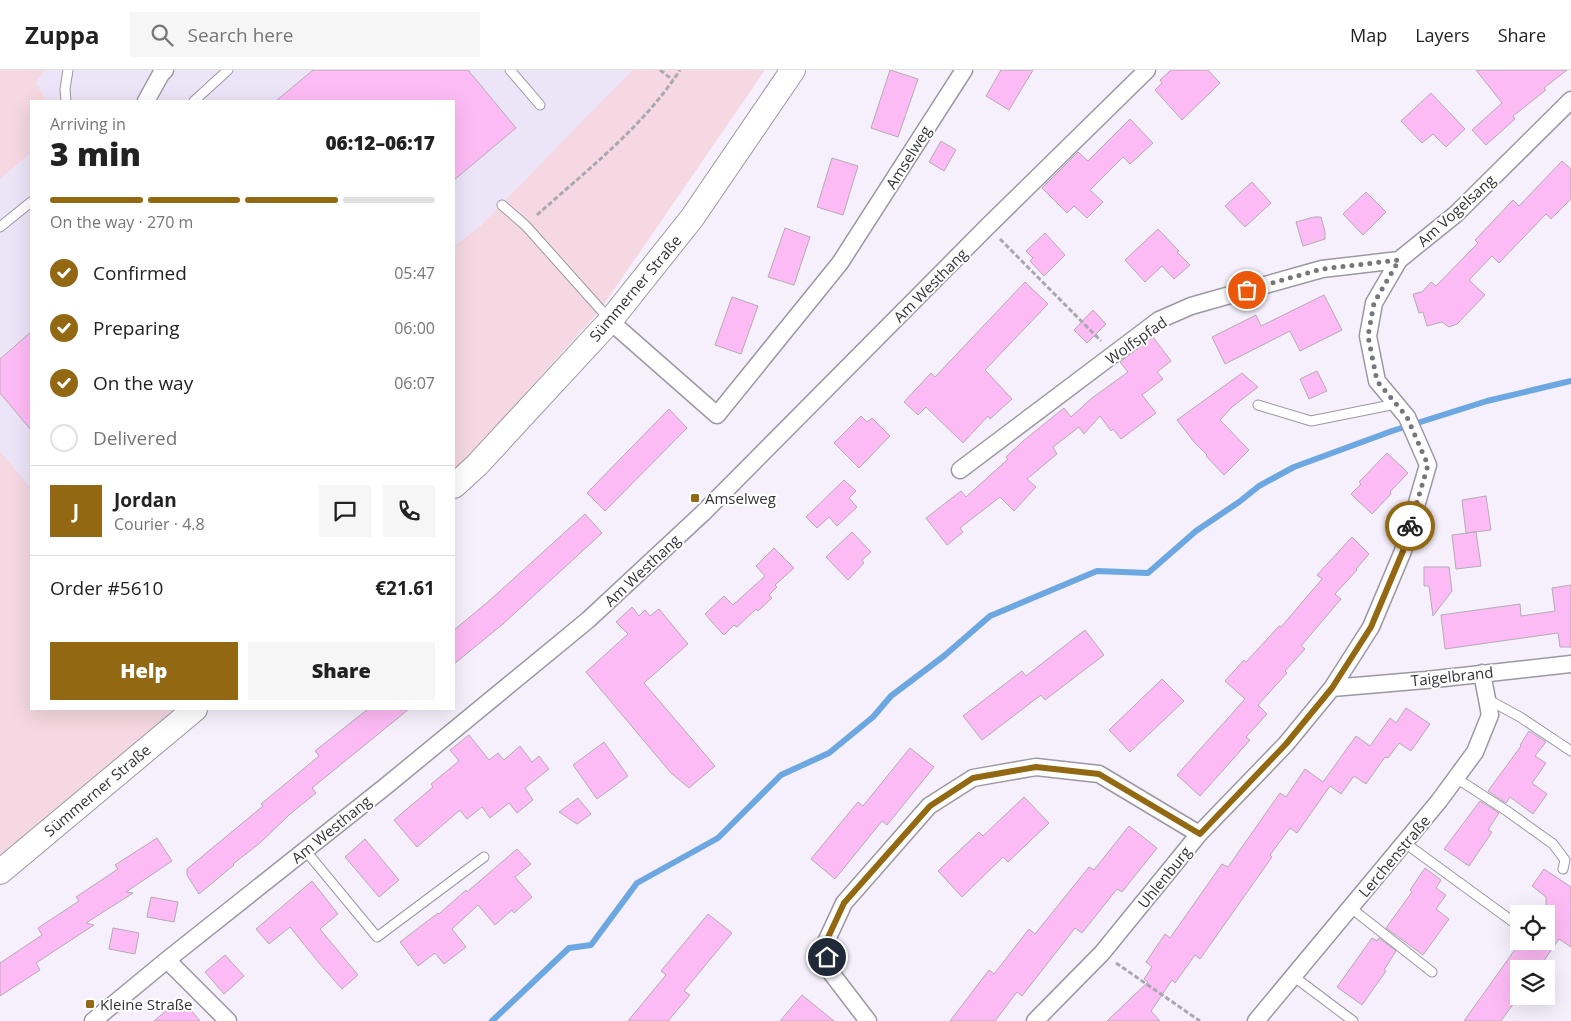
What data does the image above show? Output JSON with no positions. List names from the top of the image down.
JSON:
{
  "streets": {
    "main road": ["Sümmerner Straße"],
    "street": [
      "Amselweg",
      "Am Vogelsang",
      "Am Westhang",
      "Wolfspfad",
      "Taigelbrand",
      "Lerchenstraße",
      "Uhlenburg"
    ]
  },
  "crossings": [
    ["Amselweg", "Sümmerner Straße"],
    ["Am Vogelsang", "Wolfspfad"],
    ["Am Vogelsang", "Taigelbrand"],
    ["Am Vogelsang", "Uhlenburg"],
    ["Taigelbrand", "Lerchenstraße"],
    ["Taigelbrand", "Uhlenburg"]
  ],
  "places": {
    "transit": ["Amselweg", "Kleine Straße"]
  },
  "page": {
    "header": "Zuppa",
    "search": "Search here",
    "nav": ["Map", "Layers", "Share"],
    "heading": ["3 min", "Arriving in", "06:12–06:17"],
    "panel": [
      "Jordan",
      "Courier · 4.8",
      "Order #5610",
      "€21.61"
    ],
    "bar": "On the way · 270 m",
    "list": [
      ["Confirmed", "05:47"],
      ["Preparing", "06:00"],
      ["On the way", "06:07"],
      "Delivered"
    ],
    "round": "J",
    "buttons": ["Help", "Share"]
  }
}
